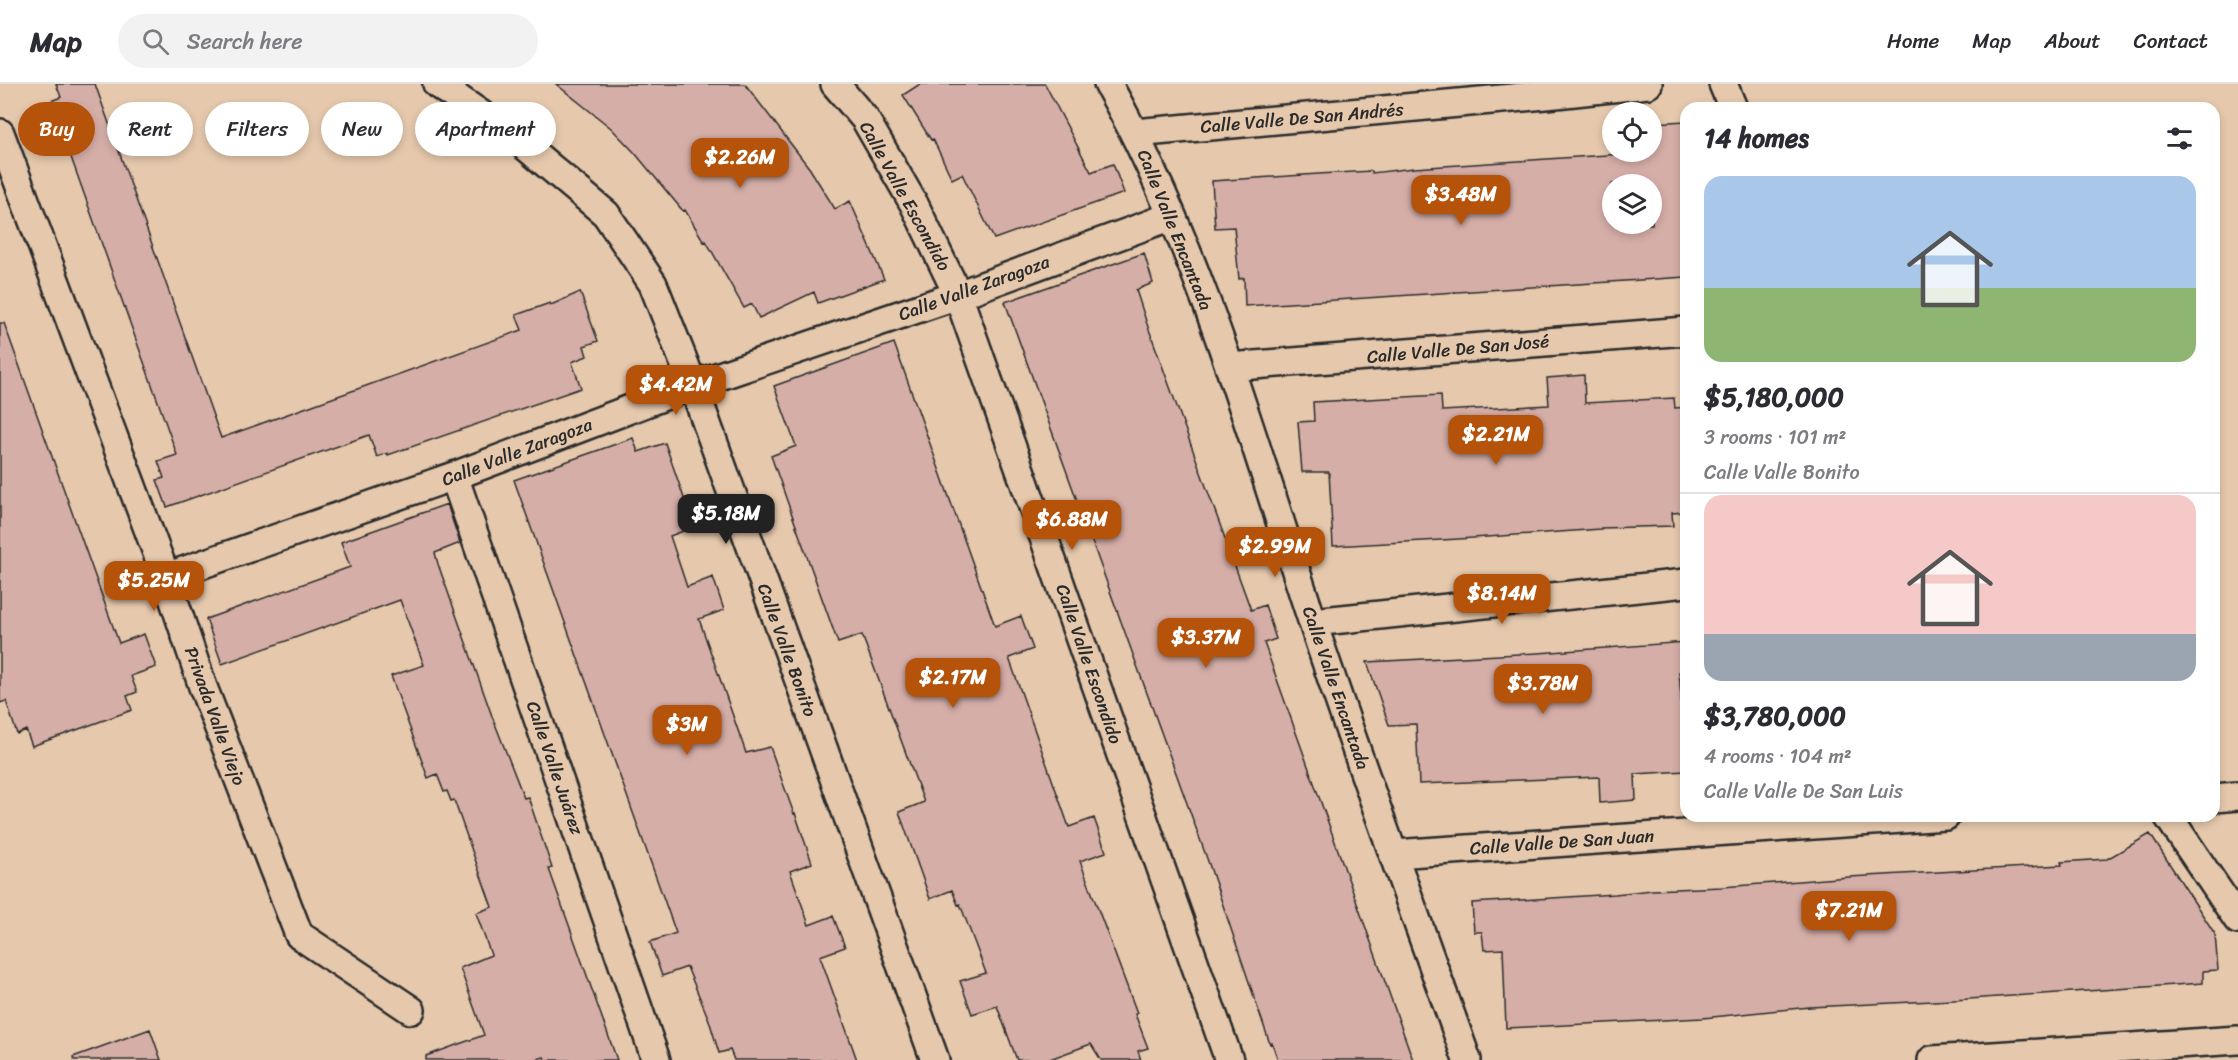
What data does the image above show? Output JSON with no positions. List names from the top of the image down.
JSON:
{
  "streets": {
    "street": [
      "Calle Valle De San Andrés",
      "Calle Valle Escondido",
      "Calle Valle Encantada",
      "Calle Valle Zaragoza",
      "Calle Valle De San José",
      "Calle Valle Bonito",
      "Privada Valle Viejo",
      "Calle Valle Juárez",
      "Calle Valle De San Juan"
    ]
  },
  "crossings": [
    ["Calle Valle De San Andrés", "Calle Valle Encantada"],
    ["Calle Valle Escondido", "Calle Valle Zaragoza"],
    ["Calle Valle Encantada", "Calle Valle Zaragoza"],
    ["Calle Valle Encantada", "Calle Valle De San José"],
    ["Calle Valle Encantada", "Calle Valle De San Juan"],
    ["Calle Valle Zaragoza", "Calle Valle Bonito"],
    ["Calle Valle Zaragoza", "Privada Valle Viejo"],
    ["Calle Valle Zaragoza", "Calle Valle Juárez"]
  ],
  "page": {
    "header": "Map",
    "search": "Search here",
    "nav": [
      "Home",
      "Map",
      "About",
      "Contact"
    ],
    "chip": [
      "Buy",
      "Rent",
      "Filters",
      "New",
      "Apartment"
    ],
    "heading": "14 homes",
    "price": [
      "$2.26M",
      "$3.48M",
      "$4.42M",
      "$2.21M",
      "$5.18M",
      "$6.88M",
      "$2.99M",
      "$5.25M",
      "$8.14M",
      "$3.37M",
      "$2.17M",
      "$3.78M",
      "$3M",
      "$7.21M"
    ],
    "list": [
      {
        "name": "$5,180,000",
        "note": "3 rooms · 101 m² · Calle Valle Bonito"
      },
      {
        "name": "$3,780,000",
        "note": "4 rooms · 104 m² · Calle Valle De San Luis"
      }
    ]
  }
}
